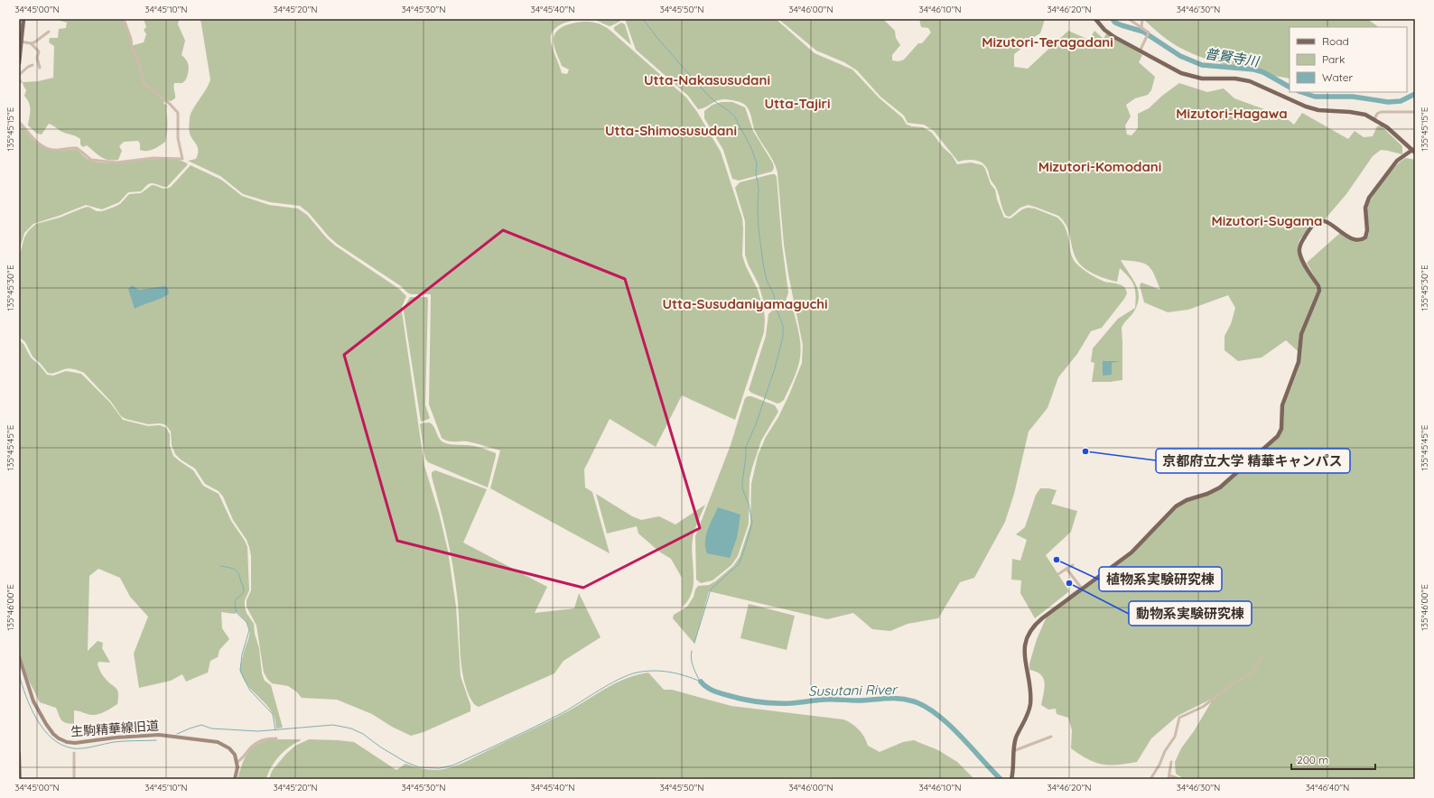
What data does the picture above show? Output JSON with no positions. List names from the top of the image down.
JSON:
{
  "streets": {
    "street": ["生駒精華線旧道"]
  },
  "districts": [
    "Mizutori-Teragadani",
    "Utta-Nakasusudani",
    "Utta-Tajiri",
    "Mizutori-Hagawa",
    "Utta-Shimosusudani",
    "Mizutori-Komodani",
    "Mizutori-Sugama",
    "Utta-Susudaniyamaguchi"
  ],
  "water": ["普賢寺川", "Susutani River"],
  "places": ["京都府立大学 精華キャンパス", "植物系実験研究棟", "動物系実験研究棟"],
  "legend": ["Road", "Park", "Water"],
  "scale_bar": "200 m",
  "coordinates": [
    "34°45'00\"N",
    "34°45'10\"N",
    "34°45'20\"N",
    "34°45'30\"N",
    "34°45'40\"N",
    "34°45'50\"N",
    "34°46'00\"N",
    "34°46'10\"N",
    "34°46'20\"N",
    "34°46'30\"N",
    "135°45'15\"E",
    "135°45'30\"E",
    "135°45'45\"E",
    "135°46'00\"E",
    "34°46'40\"N"
  ]
}
